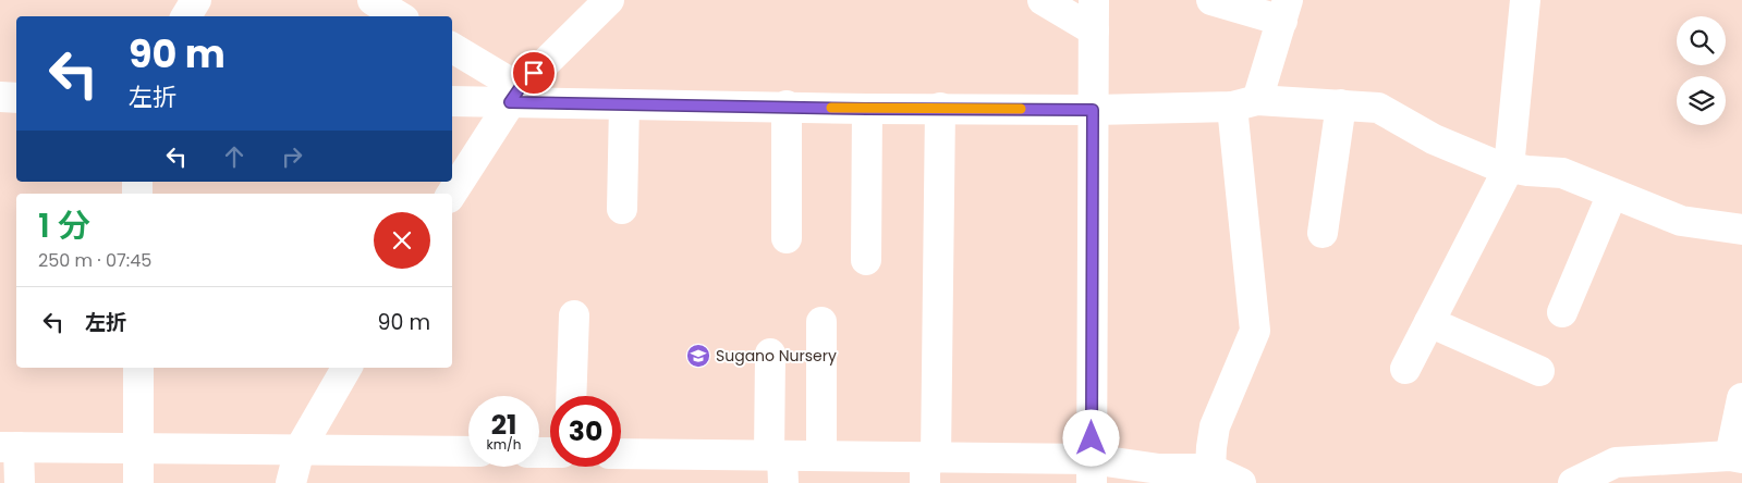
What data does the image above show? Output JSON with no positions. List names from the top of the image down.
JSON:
{
  "places": {
    "school or university": ["Sugano Nursery"]
  },
  "page": {
    "turn": ["90 m", "左折"],
    "heading": ["1 分", "250 m · 07:45"],
    "list": [
      {
        "name": "左折",
        "value": "90 m"
      }
    ],
    "speed": "21 km/h",
    "limit": "30"
  }
}
